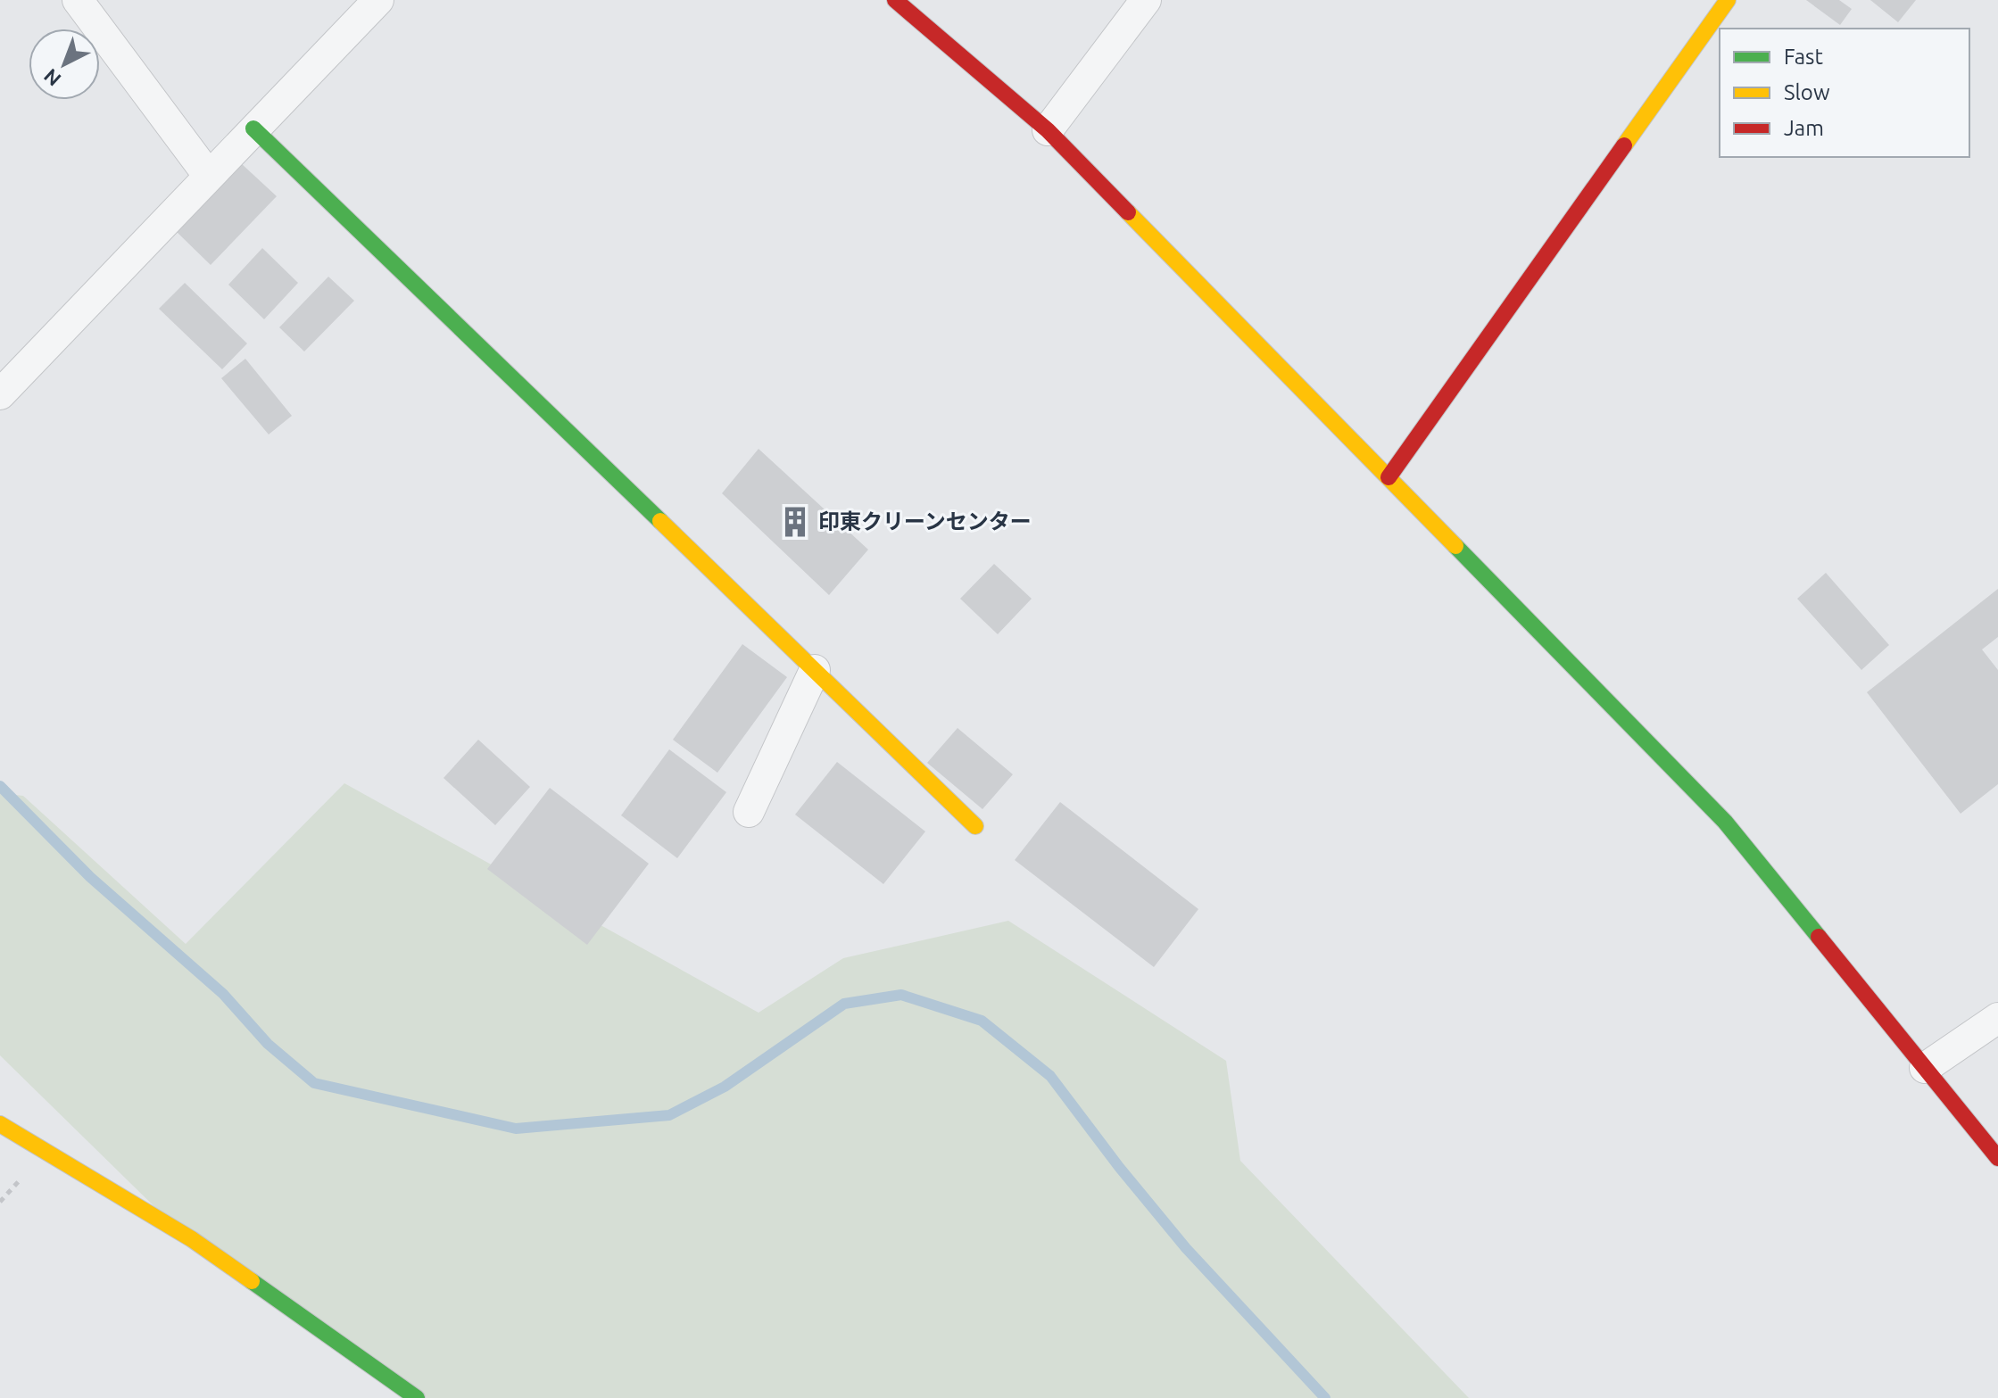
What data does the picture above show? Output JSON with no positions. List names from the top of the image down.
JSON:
{
  "places": {
    "building": ["印東クリーンセンター"]
  },
  "legend": ["Fast", "Slow", "Jam"],
  "north": "bottom left"
}
